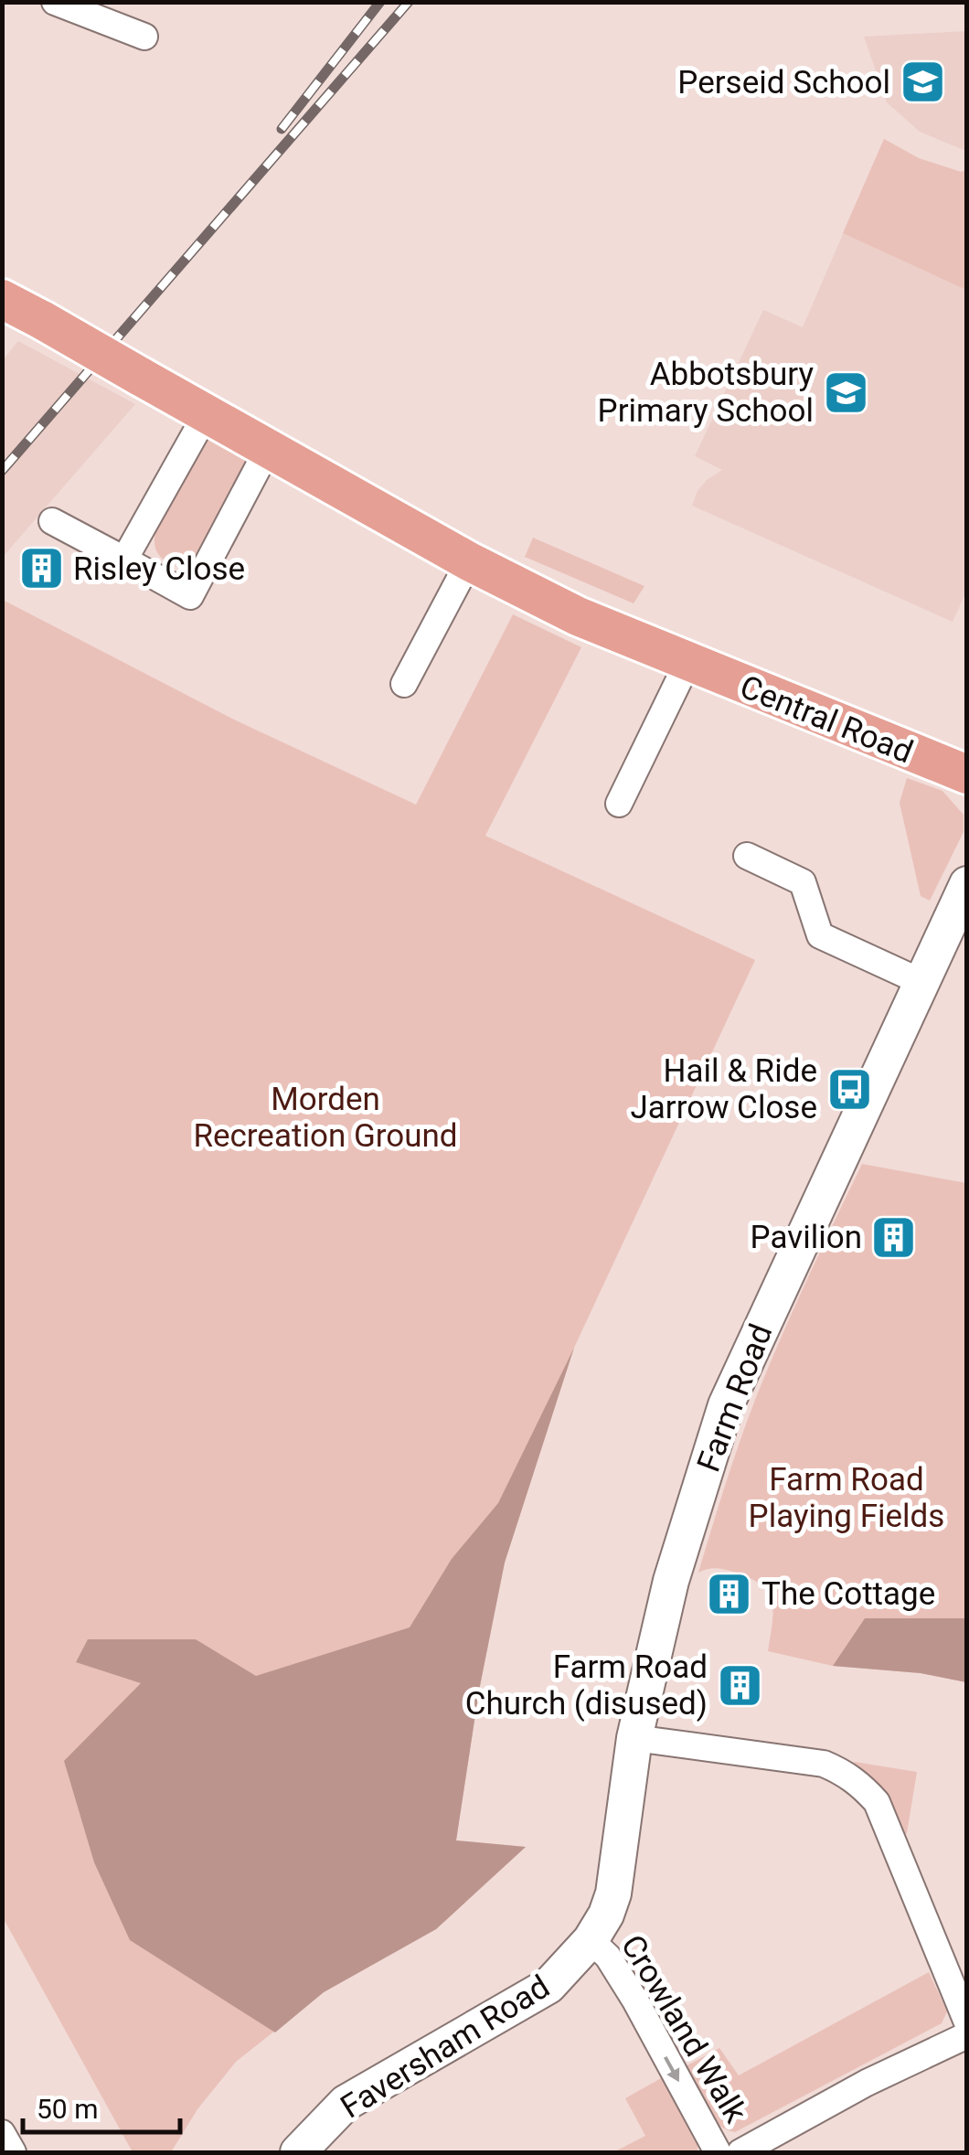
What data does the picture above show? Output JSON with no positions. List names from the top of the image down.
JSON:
{
  "streets": {
    "main road": ["Central Road"],
    "street": ["Farm Road", "Crowland Walk", "Faversham Road"]
  },
  "crossings": [
    ["Farm Road", "Crowland Walk"],
    ["Farm Road", "Faversham Road"],
    ["Crowland Walk", "Faversham Road"]
  ],
  "one_way": ["Crowland Walk"],
  "parks": ["Morden Recreation Ground", "Farm Road Playing Fields"],
  "places": {
    "school or university": ["Perseid School", "Abbotsbury Primary School"],
    "building": [
      "Risley Close",
      "Pavilion",
      "The Cottage",
      "Farm Road Church (disused)"
    ],
    "bus stop": ["Hail & Ride Jarrow Close"]
  },
  "scale_bar": "50 m"
}
